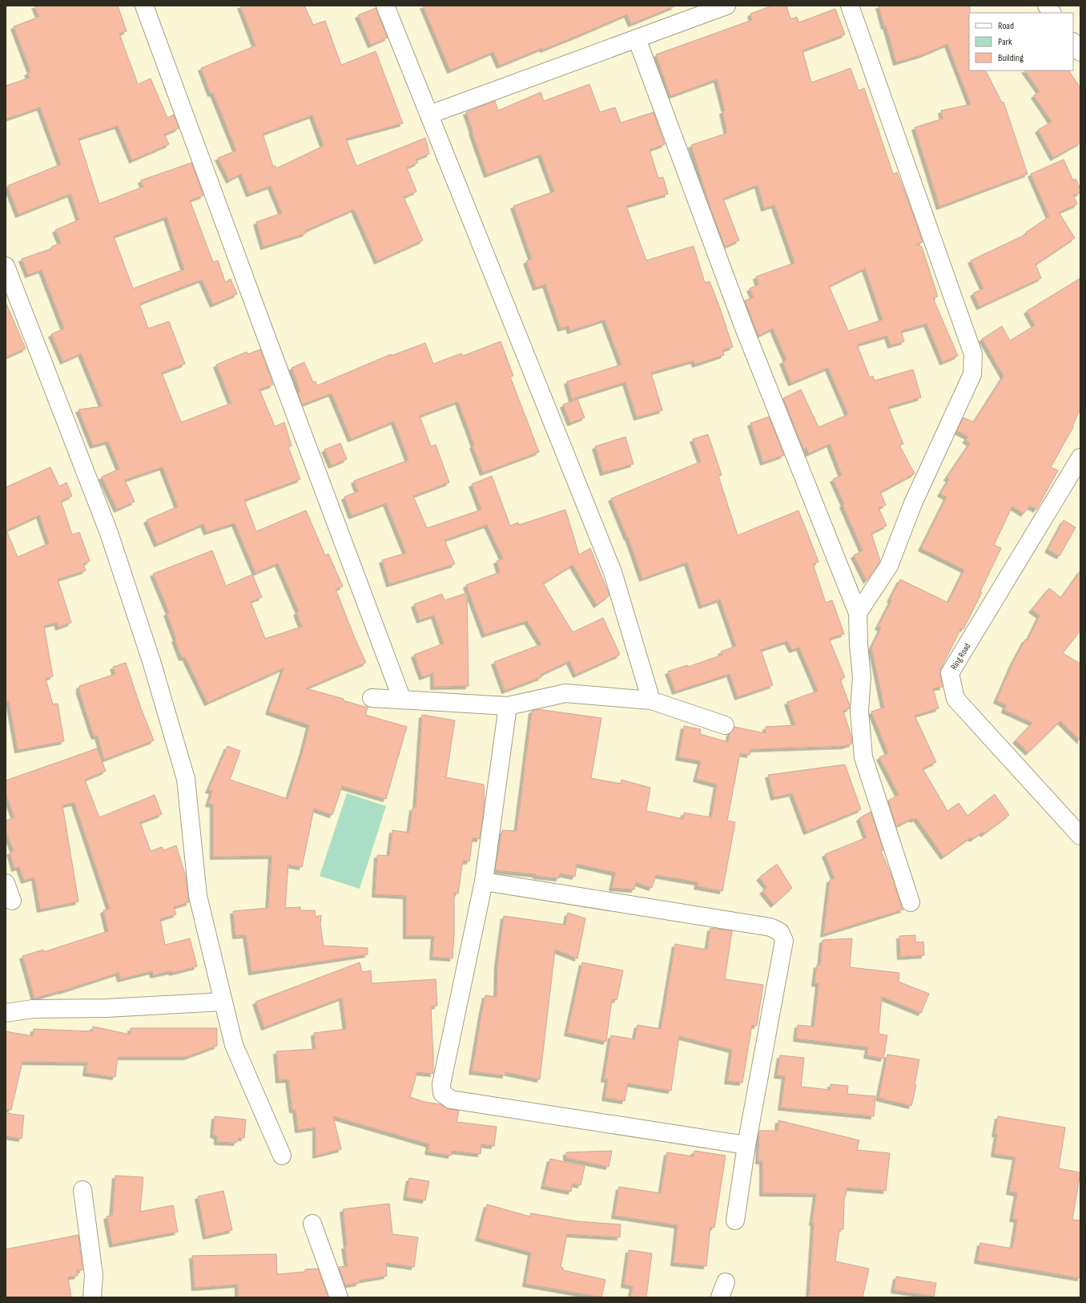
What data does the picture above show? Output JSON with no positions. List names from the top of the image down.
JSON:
{
  "streets": {
    "street": ["Ring Road"]
  },
  "legend": ["Road", "Park", "Building"]
}
